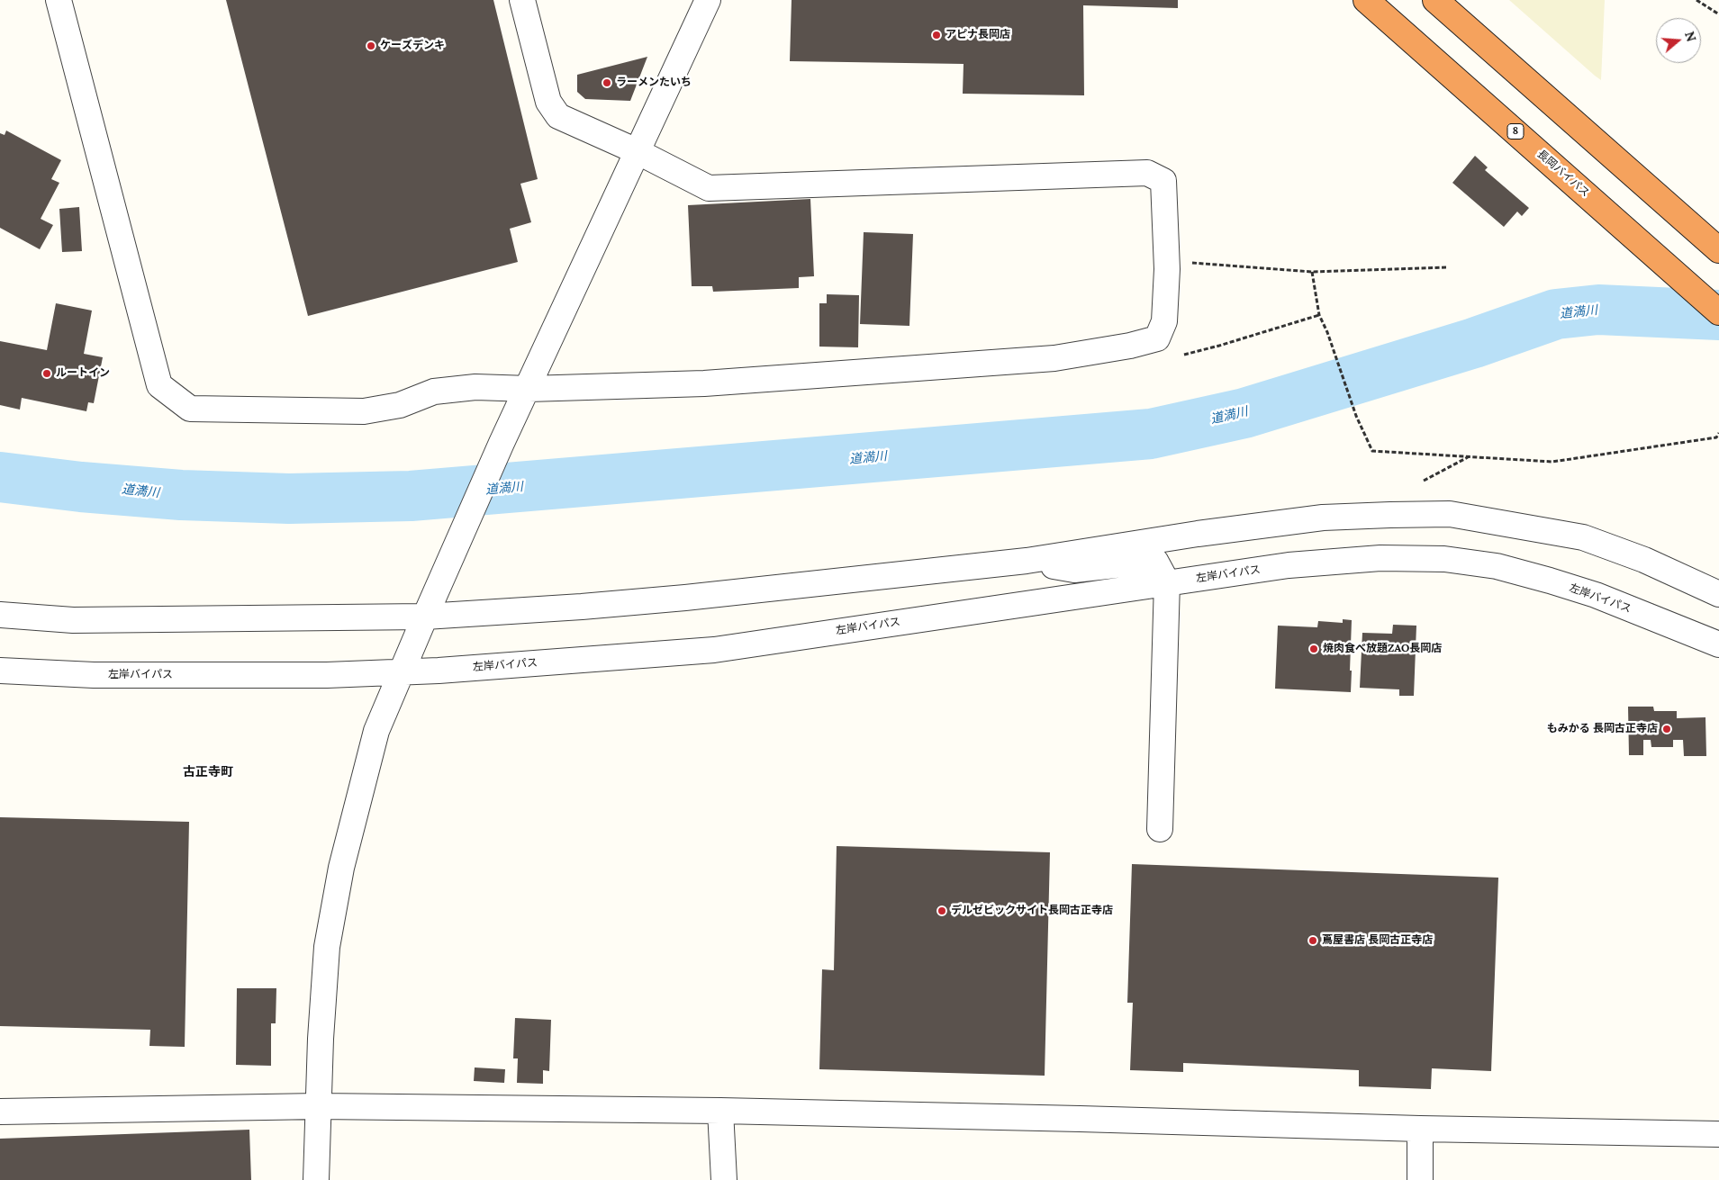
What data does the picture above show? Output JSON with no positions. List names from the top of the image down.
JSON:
{
  "streets": {
    "highway": ["8", "長岡バイパス"],
    "street": ["左岸バイパス"]
  },
  "districts": ["古正寺町"],
  "water": ["道満川"],
  "places": [
    "アピナ長岡店",
    "ケーズデンキ",
    "ラーメンたいち",
    "ルートイン",
    "焼肉食べ放題ZAO長岡店",
    "もみかる 長岡古正寺店",
    "デルゼビックサイト長岡古正寺店",
    "蔦屋書店 長岡古正寺店"
  ],
  "north": "right"
}
